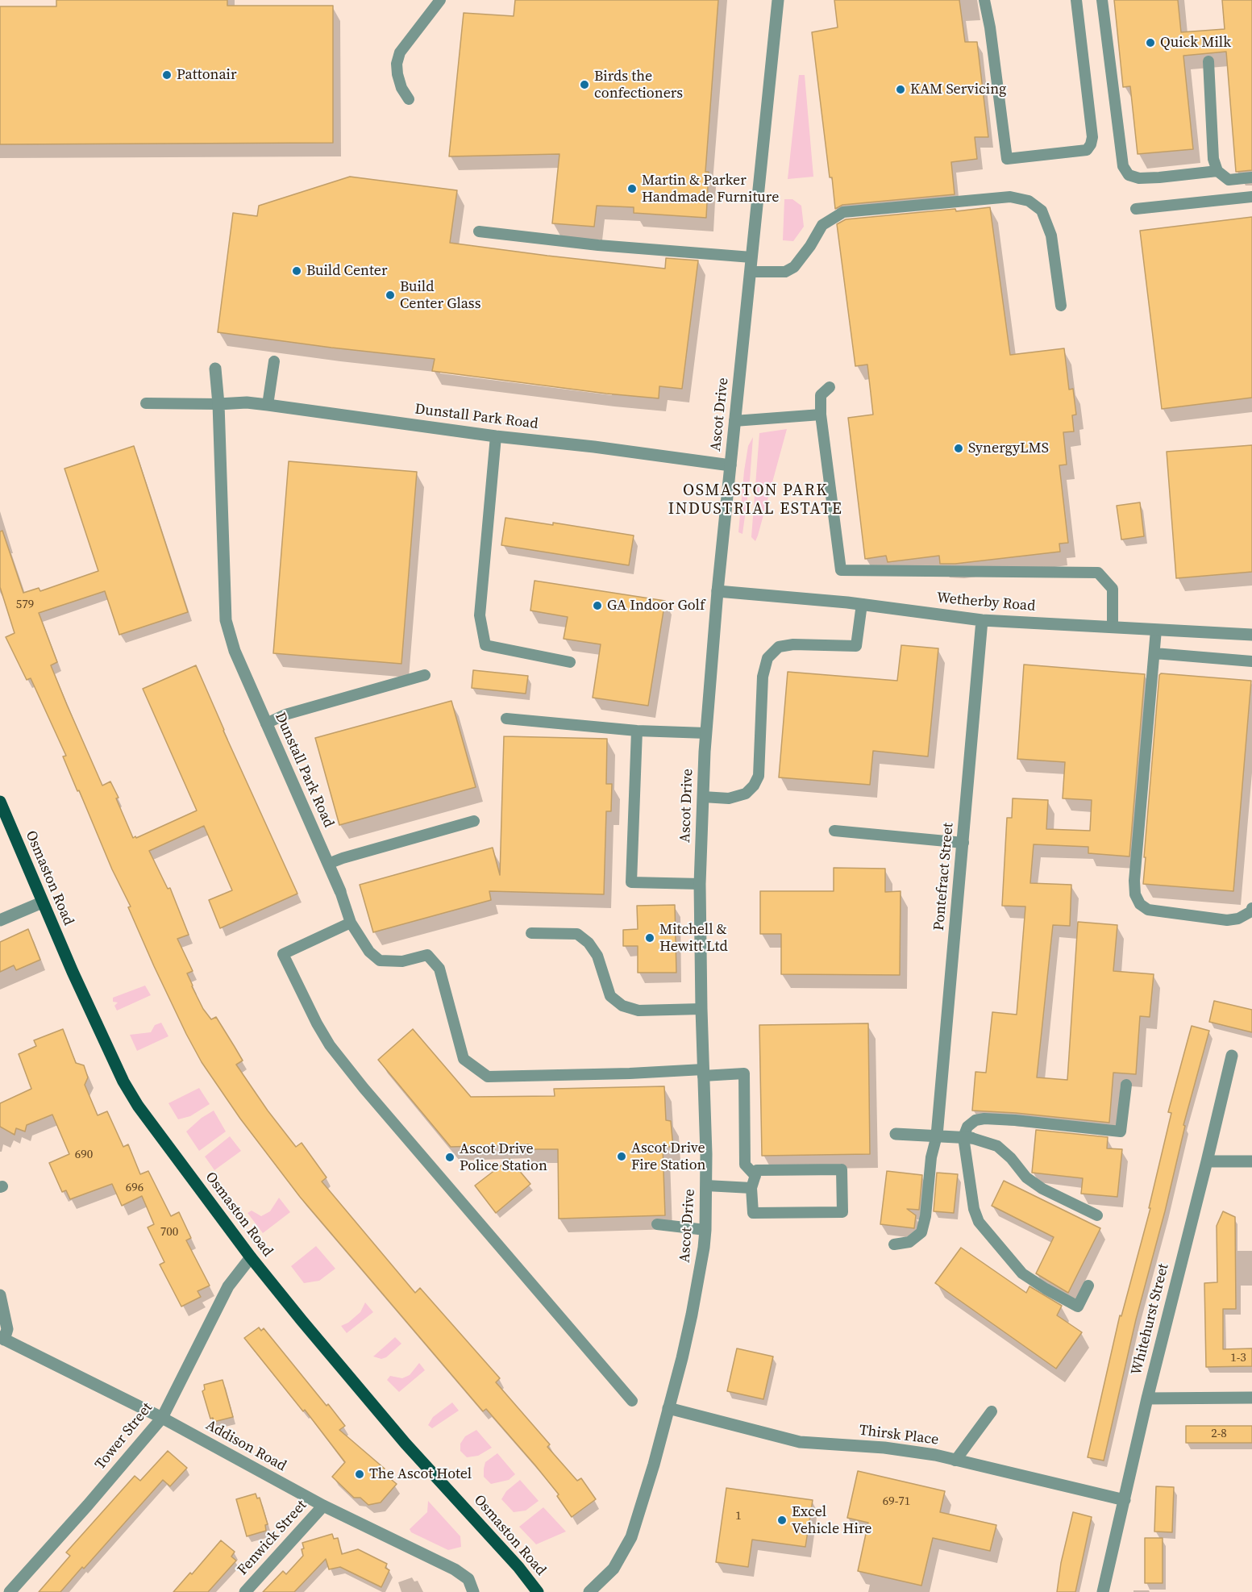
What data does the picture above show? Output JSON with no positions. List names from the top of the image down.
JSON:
{
  "streets": {
    "main road": ["Osmaston Road"],
    "street": [
      "Ascot Drive",
      "Dunstall Park Road",
      "Wetherby Road",
      "Pontefract Street",
      "Whitehurst Street",
      "Thirsk Place",
      "Tower Street",
      "Addison Road",
      "Fenwick Street"
    ]
  },
  "crossings": [
    ["Ascot Drive", "Dunstall Park Road"],
    ["Ascot Drive", "Wetherby Road"],
    ["Ascot Drive", "Thirsk Place"],
    ["Wetherby Road", "Pontefract Street"],
    ["Osmaston Road", "Tower Street"],
    ["Whitehurst Street", "Thirsk Place"],
    ["Tower Street", "Addison Road"],
    ["Addison Road", "Fenwick Street"]
  ],
  "districts": ["OSMASTON PARK INDUSTRIAL ESTATE"],
  "places": [
    "Quick Milk",
    "Pattonair",
    "Birds the confectioners",
    "KAM Servicing",
    "Martin & Parker Handmade Furniture",
    "Build Center",
    "Build Center Glass",
    "SynergyLMS",
    "GA Indoor Golf",
    "Mitchell & Hewitt Ltd",
    "Ascot Drive Fire Station",
    "Ascot Drive Police Station",
    "The Ascot Hotel",
    "Excel Vehicle Hire"
  ],
  "house_numbers": [
    "579",
    "690",
    "696",
    "700",
    "1-3",
    "2-8",
    "69-71",
    "1"
  ]
}
